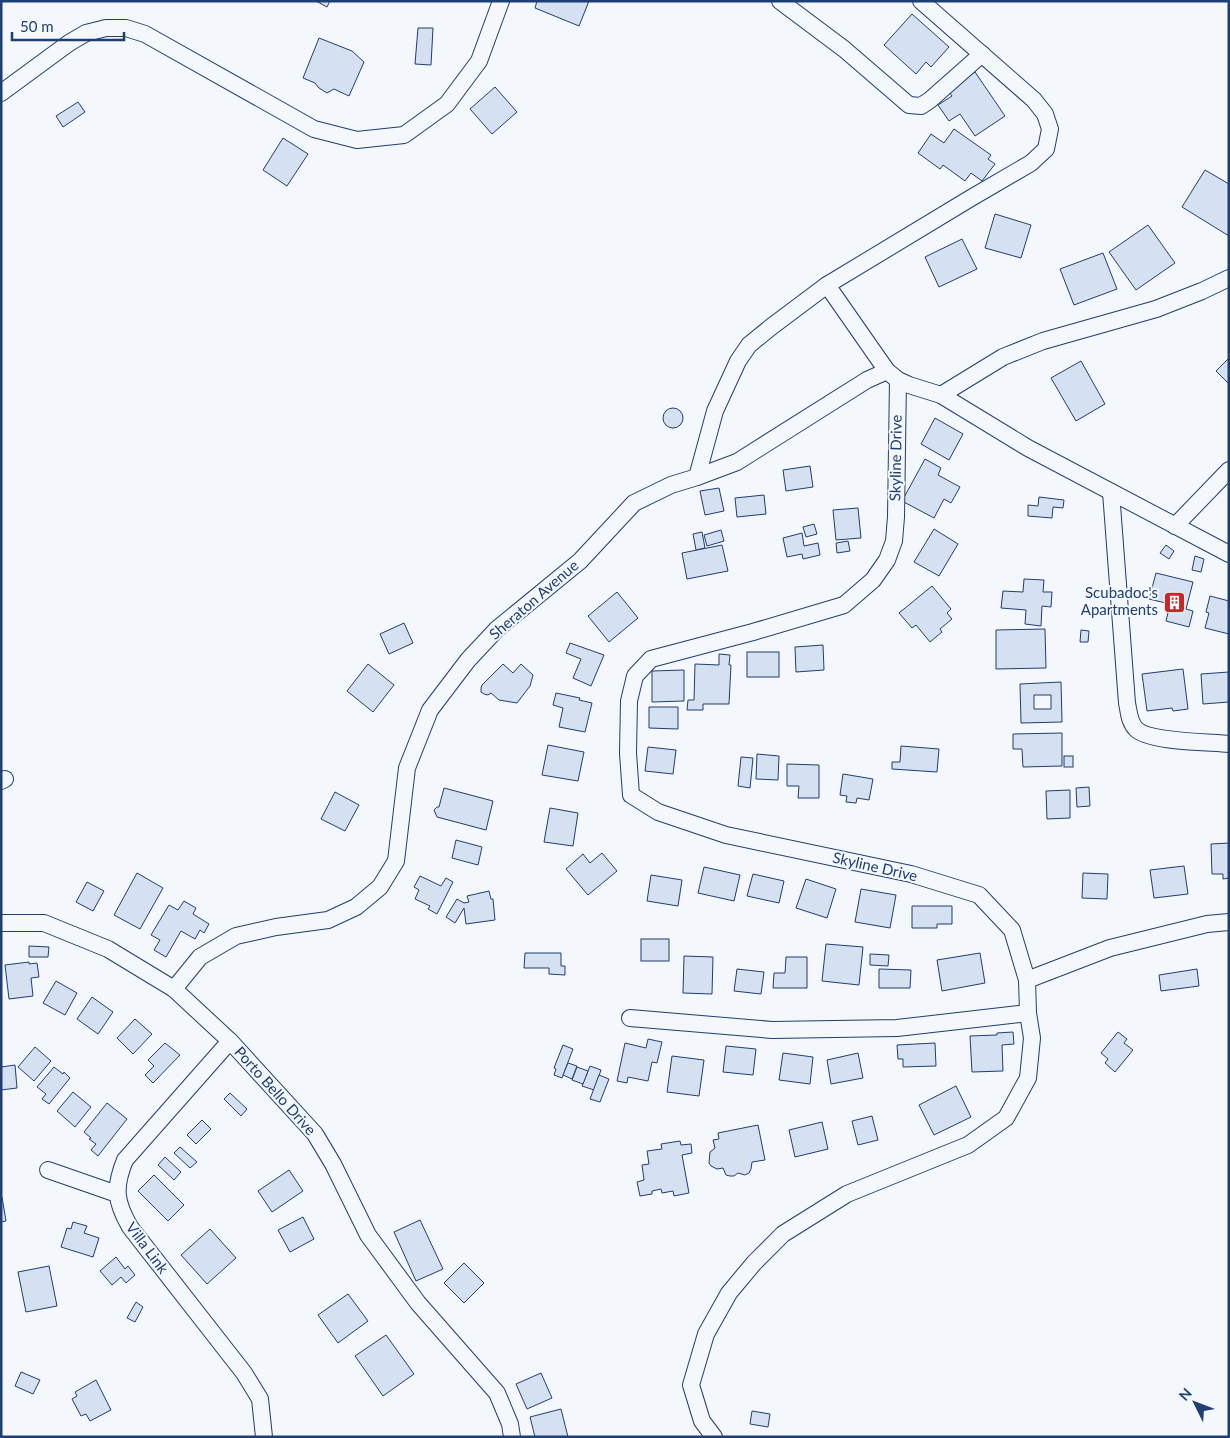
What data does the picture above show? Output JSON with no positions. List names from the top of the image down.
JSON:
{
  "streets": {
    "street": [
      "Skyline Drive",
      "Sheraton Avenue",
      "Porto Bello Drive",
      "Villa Link"
    ]
  },
  "crossings": [
    ["Skyline Drive", "Sheraton Avenue"],
    ["Sheraton Avenue", "Porto Bello Drive"],
    ["Porto Bello Drive", "Villa Link"]
  ],
  "places": {
    "building": ["Scubadoc's Apartments"]
  },
  "scale_bar": "50 m",
  "north": "top left"
}
